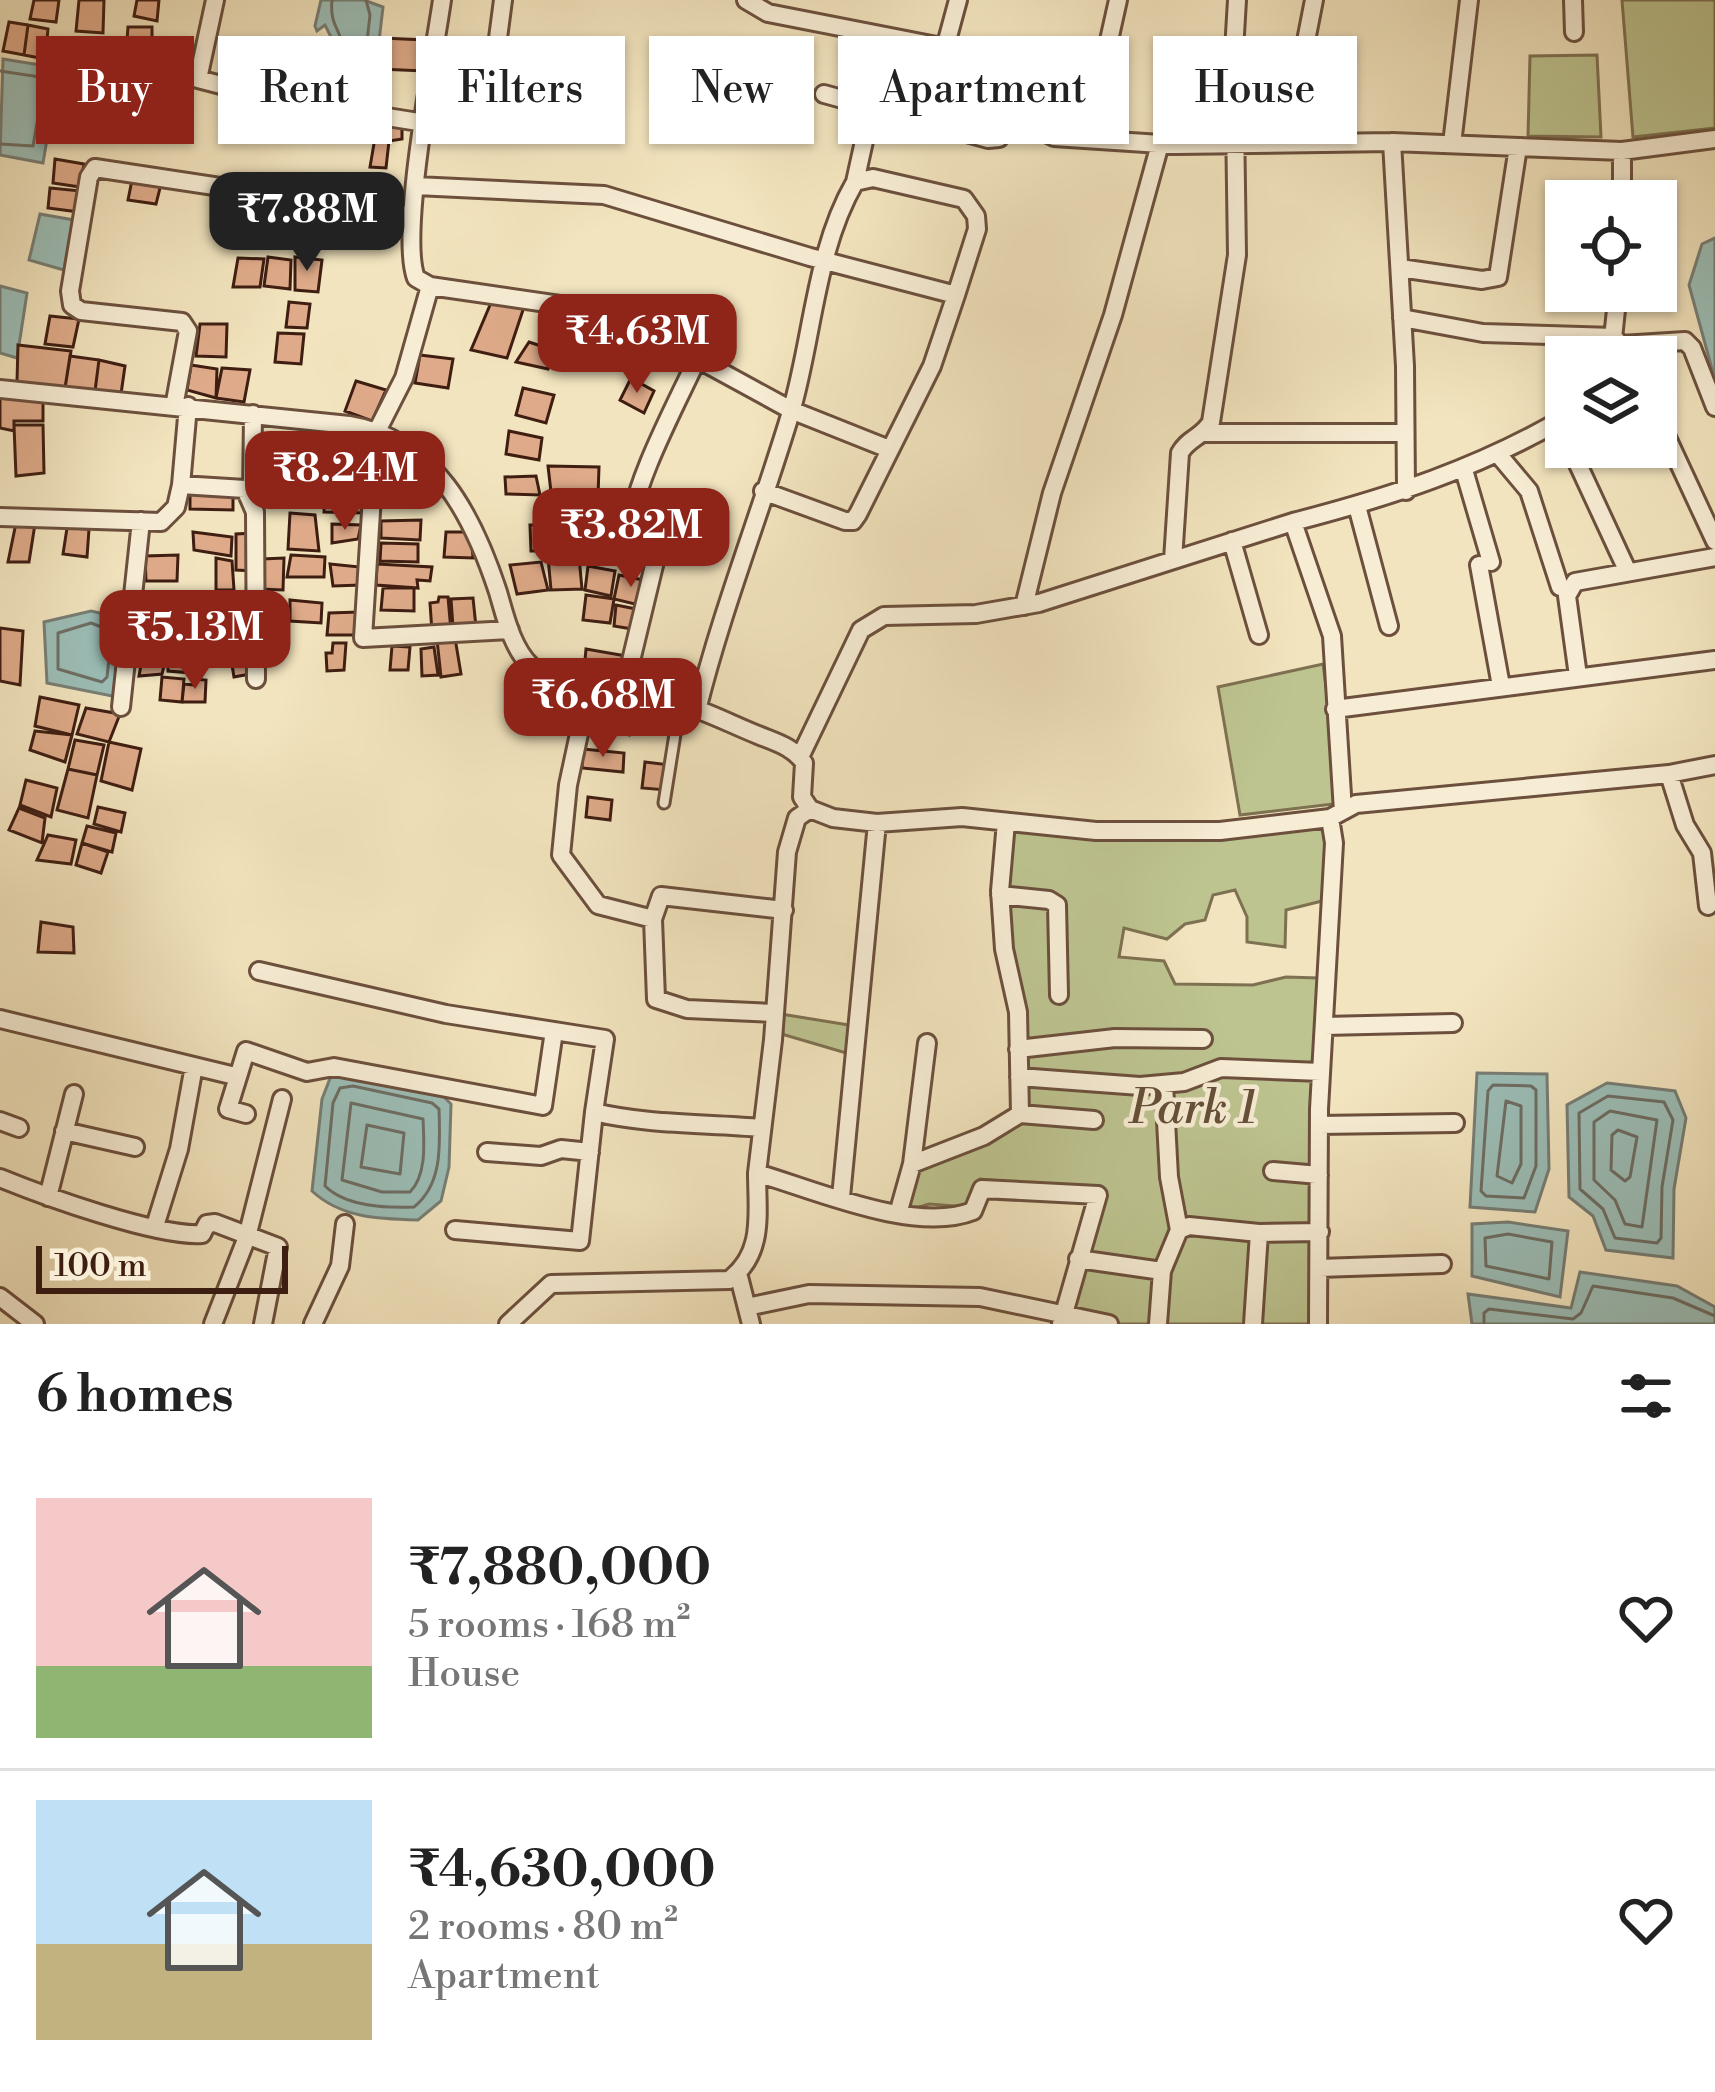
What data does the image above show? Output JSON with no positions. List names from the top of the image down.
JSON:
{
  "parks": ["Park 1"],
  "scale_bar": "100 m",
  "page": {
    "chip": [
      "Buy",
      "Rent",
      "Filters",
      "New",
      "Apartment",
      "House"
    ],
    "price": [
      "₹7.88M",
      "₹4.63M",
      "₹8.24M",
      "₹3.82M",
      "₹5.13M",
      "₹6.68M"
    ],
    "scale": "100 m",
    "heading": "6 homes",
    "list": [
      {
        "name": "₹7,880,000",
        "note": "5 rooms · 168 m² · House"
      },
      {
        "name": "₹4,630,000",
        "note": "2 rooms · 80 m² · Apartment"
      }
    ]
  }
}
